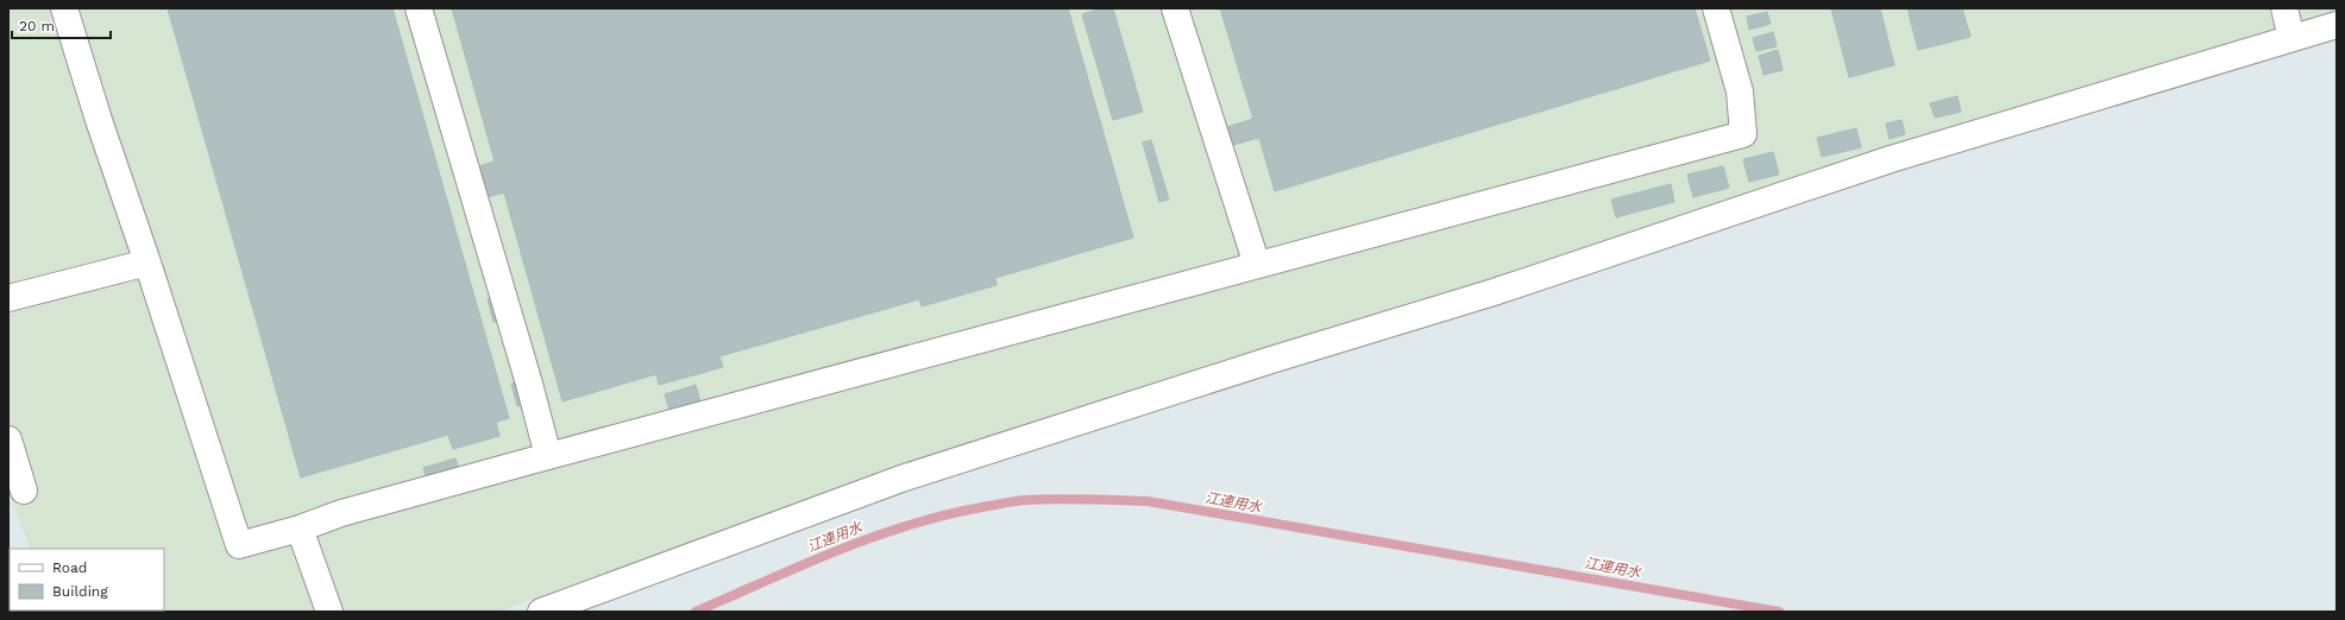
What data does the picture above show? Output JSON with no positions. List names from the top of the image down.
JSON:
{
  "water": ["江連用水"],
  "legend": ["Road", "Building"],
  "scale_bar": "20 m"
}
